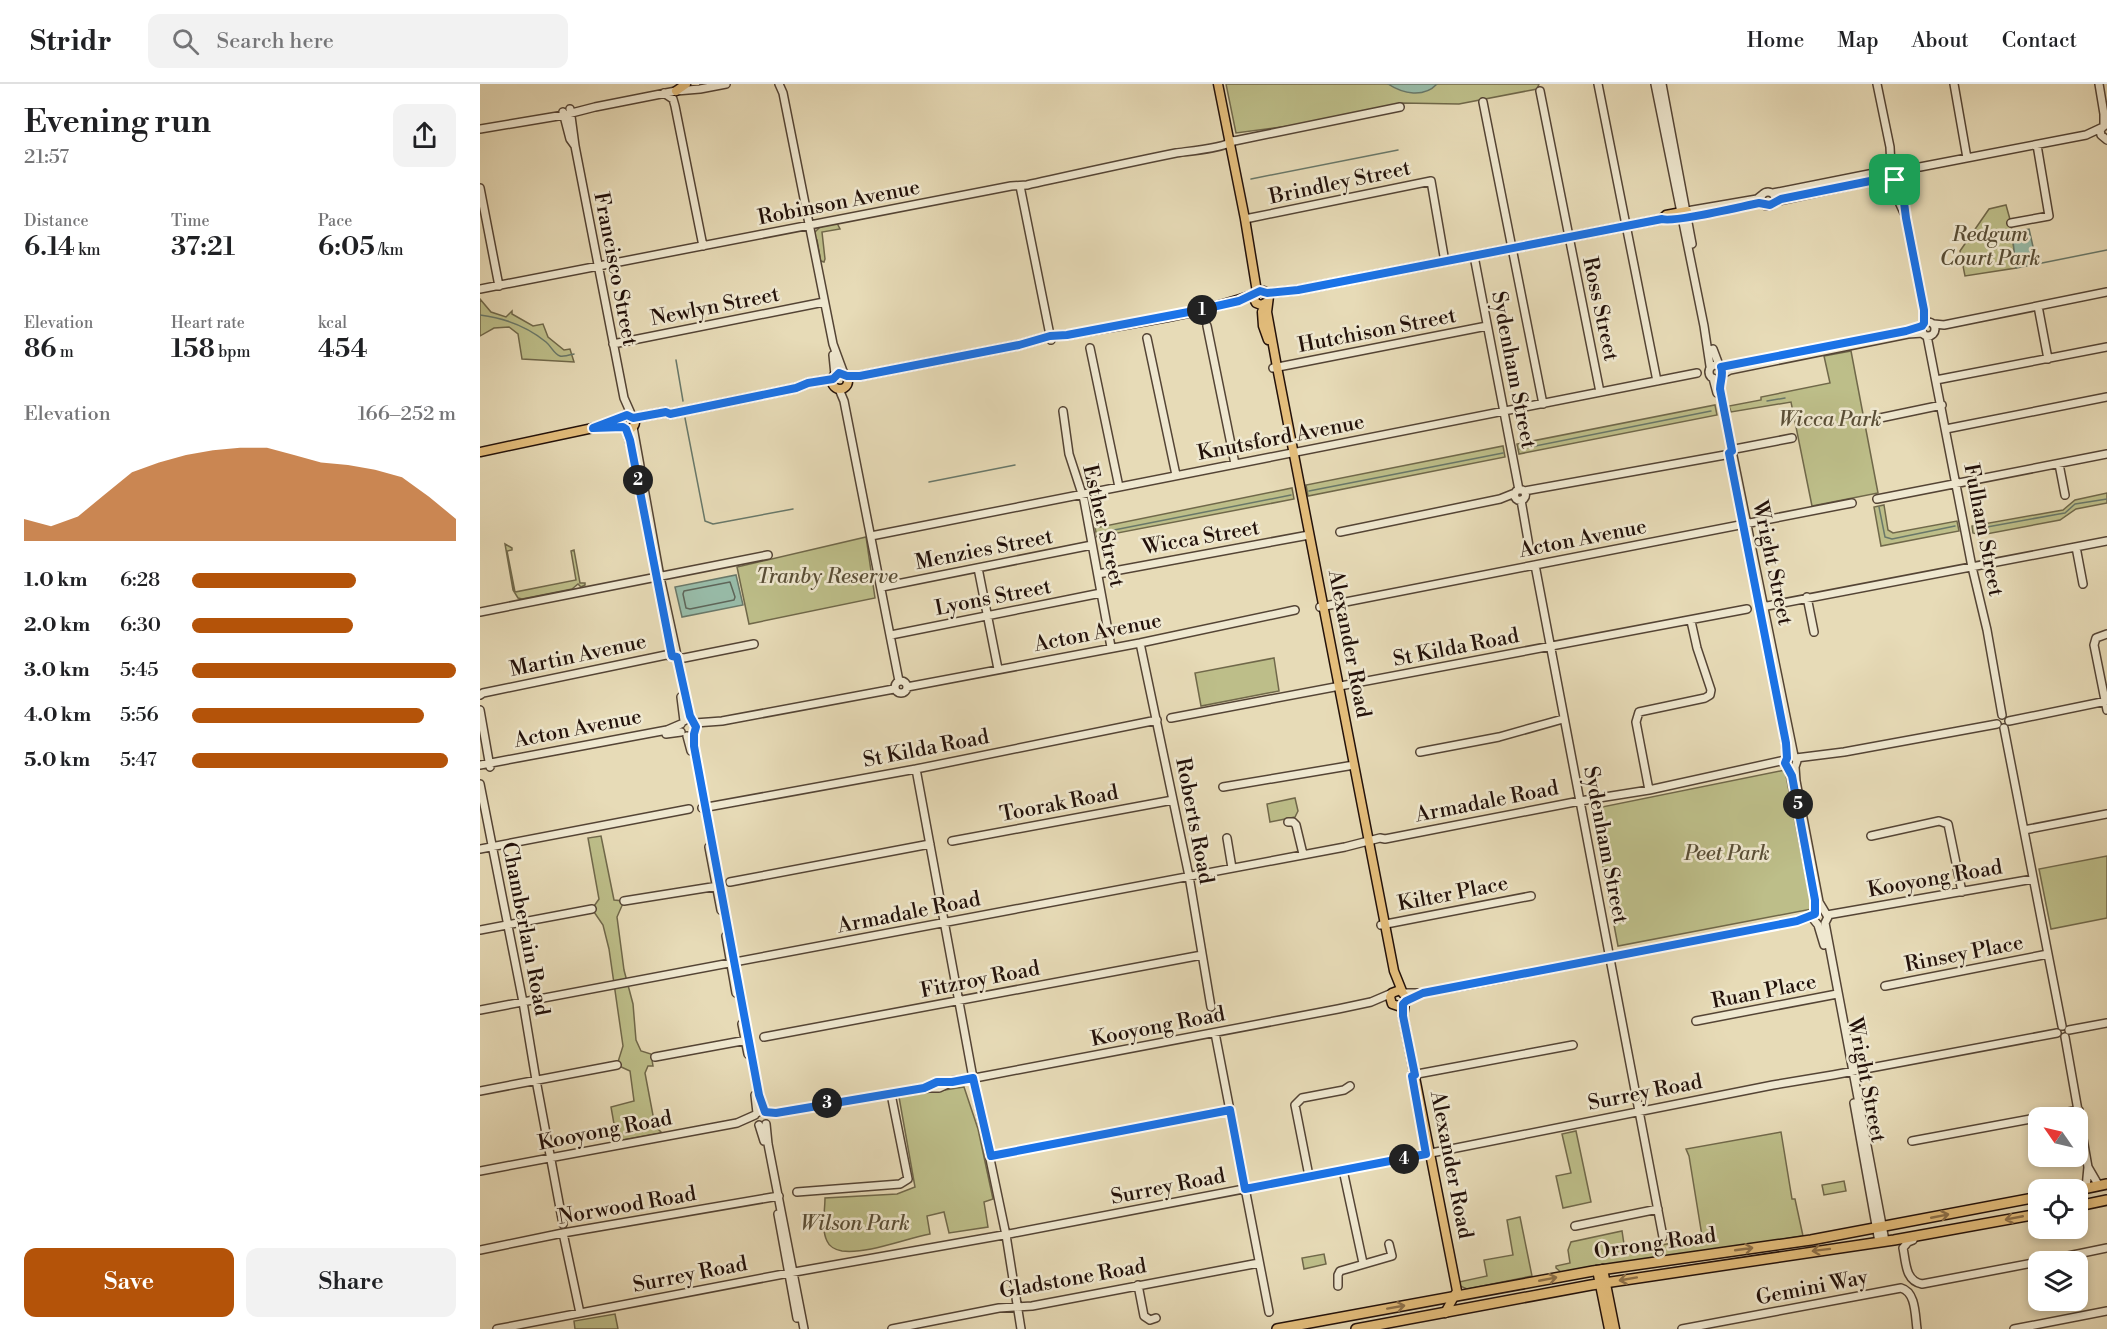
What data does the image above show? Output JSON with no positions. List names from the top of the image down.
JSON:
{
  "streets": {
    "highway": ["Orrong Road"],
    "main road": ["Alexander Road"],
    "street": [
      "Brindley Street",
      "Robinson Avenue",
      "Francisco Street",
      "Newlyn Street",
      "Ross Street",
      "Hutchison Street",
      "Sydenham Street",
      "Knutsford Avenue",
      "Esther Street",
      "Fulham Street",
      "Wicca Street",
      "Acton Avenue",
      "Menzies Street",
      "Wright Street",
      "Lyons Street",
      "St Kilda Road",
      "Martin Avenue",
      "Armadale Road",
      "Toorak Road",
      "Roberts Road",
      "Kooyong Road",
      "Kilter Place",
      "Chamberlain Road",
      "Rinsey Place",
      "Fitzroy Road",
      "Ruan Place",
      "Surrey Road",
      "Norwood Road",
      "Gladstone Road",
      "Gemini Way"
    ]
  },
  "crossings": [
    ["Brindley Street", "Alexander Road"],
    ["Robinson Avenue", "Francisco Street"],
    ["Robinson Avenue", "Alexander Road"],
    ["Francisco Street", "Newlyn Street"],
    ["Francisco Street", "Acton Avenue"],
    ["Francisco Street", "St Kilda Road"],
    ["Francisco Street", "Martin Avenue"],
    ["Francisco Street", "Armadale Road"],
    ["Francisco Street", "Kooyong Road"],
    ["Ross Street", "Knutsford Avenue"],
    ["Hutchison Street", "Sydenham Street"],
    ["Hutchison Street", "Alexander Road"],
    ["Sydenham Street", "Knutsford Avenue"],
    ["Sydenham Street", "Acton Avenue"],
    ["Sydenham Street", "St Kilda Road"],
    ["Sydenham Street", "Armadale Road"],
    ["Sydenham Street", "Kooyong Road"],
    ["Sydenham Street", "Surrey Road"],
    ["Knutsford Avenue", "Esther Street"],
    ["Knutsford Avenue", "Alexander Road"],
    ["Esther Street", "Wicca Street"],
    ["Esther Street", "Acton Avenue"],
    ["Esther Street", "Menzies Street"],
    ["Esther Street", "Lyons Street"],
    ["Fulham Street", "Armadale Road"],
    ["Wicca Street", "Alexander Road"],
    ["Acton Avenue", "Wright Street"],
    ["Acton Avenue", "Alexander Road"],
    ["Acton Avenue", "Roberts Road"],
    ["Wright Street", "Armadale Road"],
    ["Wright Street", "Kooyong Road"],
    ["Wright Street", "Ruan Place"],
    ["Wright Street", "Surrey Road"],
    ["Wright Street", "Orrong Road"],
    ["Alexander Road", "St Kilda Road"],
    ["Alexander Road", "Armadale Road"],
    ["Alexander Road", "Kooyong Road"],
    ["Alexander Road", "Kilter Place"],
    ["Alexander Road", "Surrey Road"],
    ["Alexander Road", "Orrong Road"],
    ["St Kilda Road", "Roberts Road"],
    ["Armadale Road", "Roberts Road"],
    ["Armadale Road", "Chamberlain Road"],
    ["Toorak Road", "Roberts Road"],
    ["Roberts Road", "Fitzroy Road"],
    ["Kooyong Road", "Chamberlain Road"]
  ],
  "parks": [
    "Redgum Court Park",
    "Wicca Park",
    "Tranby Reserve",
    "Peet Park",
    "Wilson Park"
  ],
  "north": "top left",
  "page": {
    "header": "Stridr",
    "search": "Search here",
    "nav": [
      "Home",
      "Map",
      "About",
      "Contact"
    ],
    "heading": ["Evening run", "21:57"],
    "stats": [
      ["Distance", "6.14 km"],
      ["Time", "37:21"],
      ["Pace", "6:05 /km"],
      ["Elevation", "86 m"],
      ["Heart rate", "158 bpm"],
      ["kcal", "454"]
    ],
    "pins": [
      "1",
      "2",
      "5",
      "3",
      "4"
    ],
    "chart": ["Elevation", "166–252 m"],
    "list": [
      {
        "name": "1.0 km",
        "note": "6:28"
      },
      {
        "name": "2.0 km",
        "note": "6:30"
      },
      {
        "name": "3.0 km",
        "note": "5:45"
      },
      {
        "name": "4.0 km",
        "note": "5:56"
      },
      {
        "name": "5.0 km",
        "note": "5:47"
      }
    ],
    "buttons": ["Save", "Share"]
  }
}
